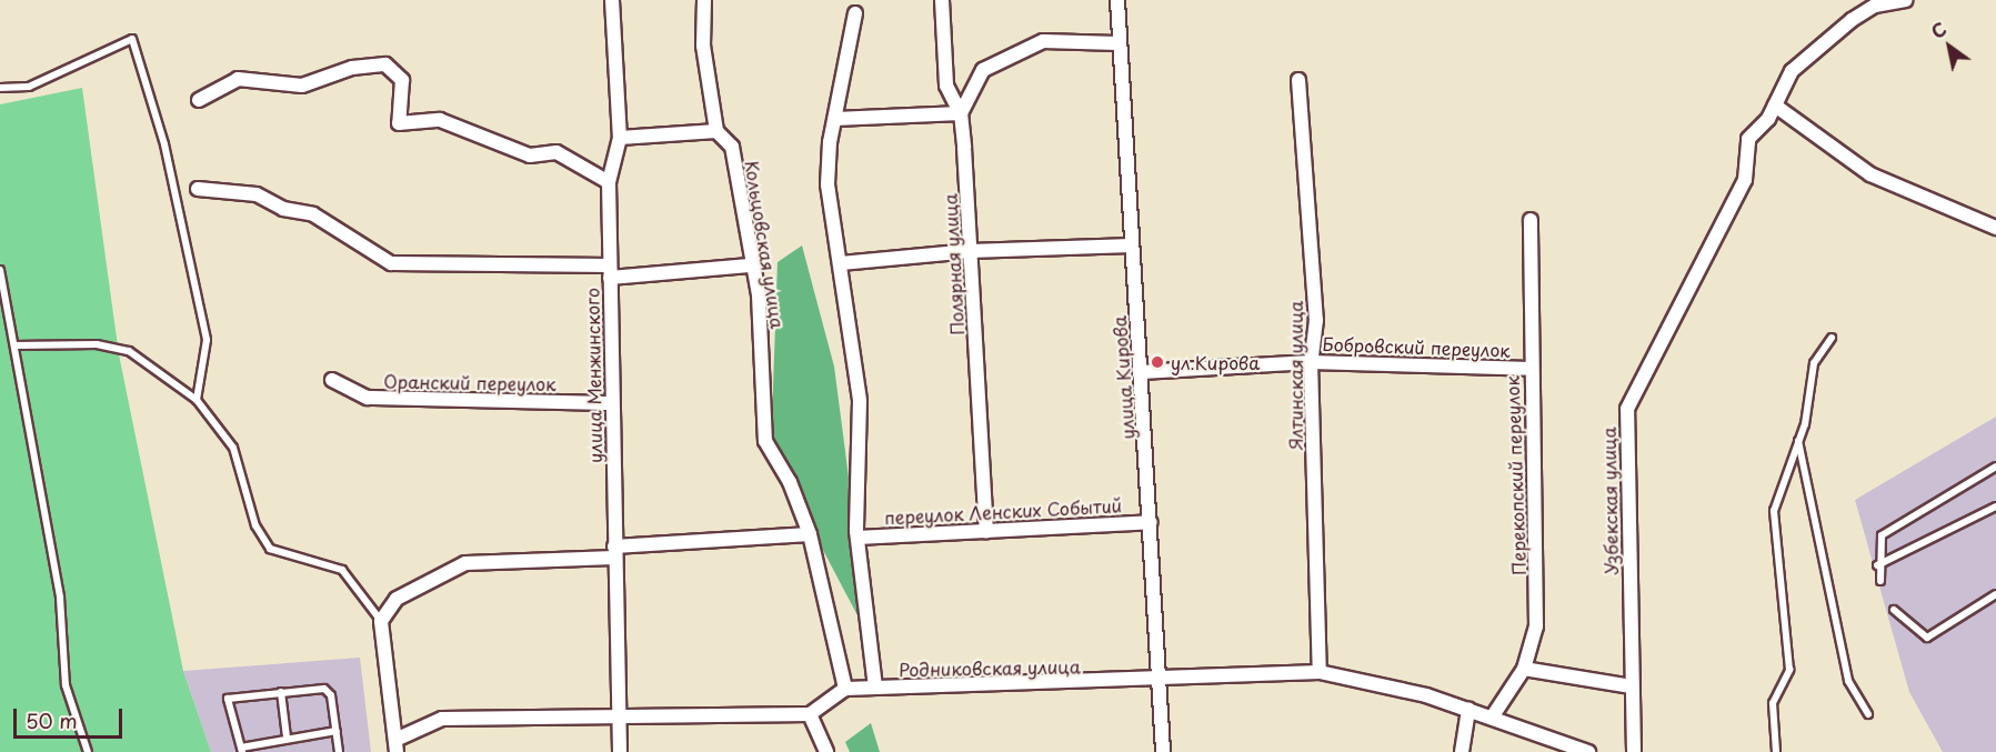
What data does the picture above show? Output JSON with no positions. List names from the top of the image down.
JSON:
{
  "streets": {
    "street": [
      "Кольцовская улица",
      "Полярная улица",
      "Бобровский переулок",
      "улица Менжинского",
      "Ялтинская улица",
      "улица Кирова",
      "Оранский переулок",
      "Перекопский переулок",
      "Узбекская улица",
      "переулок Ленских Событий",
      "Родниковская улица"
    ]
  },
  "crossings": [
    ["Кольцовская улица", "Родниковская улица"],
    ["Полярная улица", "переулок Ленских Событий"],
    ["Бобровский переулок", "Ялтинская улица"],
    ["Бобровский переулок", "улица Кирова"],
    ["Бобровский переулок", "Перекопский переулок"],
    ["улица Менжинского", "Оранский переулок"],
    ["Ялтинская улица", "Родниковская улица"],
    ["улица Кирова", "переулок Ленских Событий"],
    ["улица Кирова", "Родниковская улица"],
    ["Перекопский переулок", "Родниковская улица"]
  ],
  "places": ["ул.Кирова"],
  "scale_bar": "50 m",
  "north": "top left"
}
